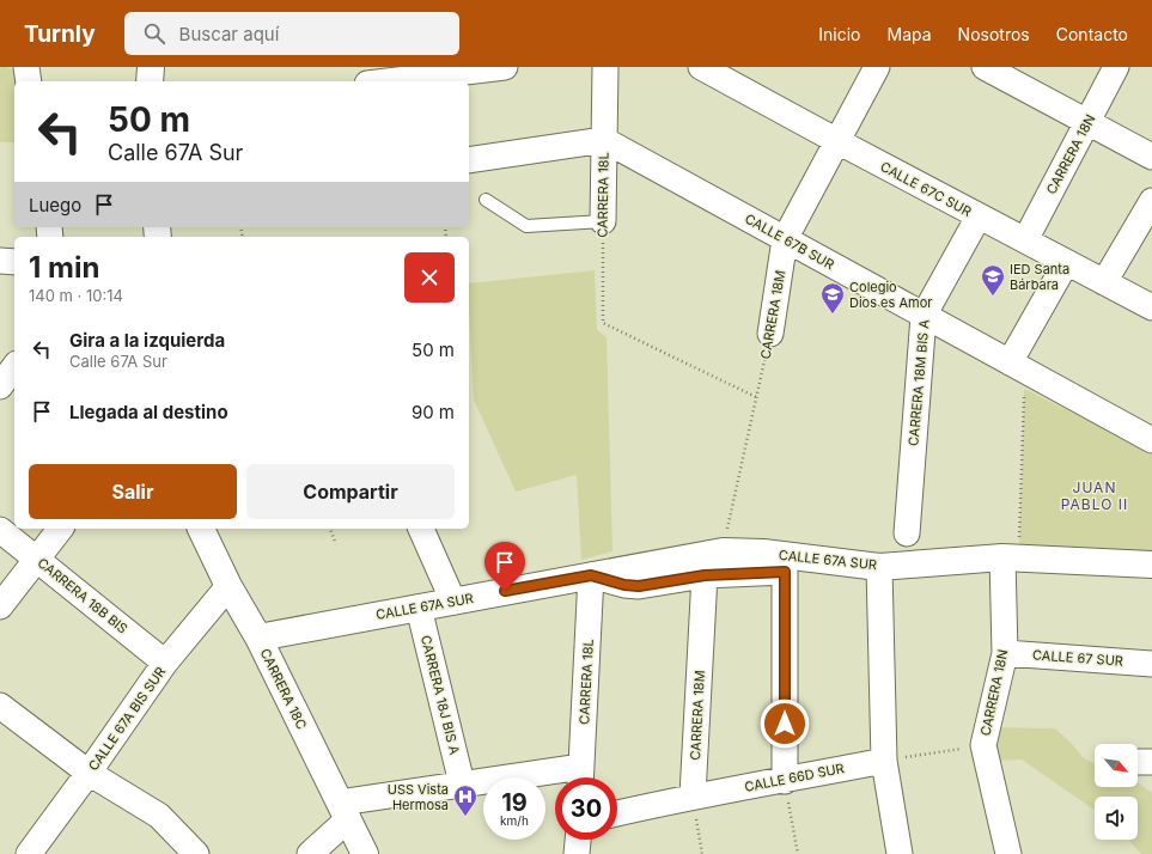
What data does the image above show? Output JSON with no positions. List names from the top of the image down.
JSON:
{
  "streets": {
    "street": [
      "CARRERA 18N",
      "CALLE 67C SUR",
      "CARRERA 18L",
      "CALLE 67B SUR",
      "CARRERA 18M",
      "CARRERA 18M BIS A",
      "CALLE 67A SUR",
      "CARRERA 18B BIS",
      "CALLE 67 SUR",
      "CARRERA 18C",
      "CARRERA 18J BIS A",
      "CALLE 67A BIS SUR",
      "CALLE 66D SUR"
    ]
  },
  "crossings": [
    ["CARRERA 18N", "CALLE 67C SUR"],
    ["CARRERA 18N", "CALLE 67A SUR"],
    ["CARRERA 18N", "CALLE 67 SUR"],
    ["CALLE 67C SUR", "CARRERA 18M"],
    ["CALLE 67C SUR", "CARRERA 18M BIS A"],
    ["CARRERA 18L", "CALLE 67B SUR"],
    ["CARRERA 18L", "CARRERA 18M"],
    ["CARRERA 18L", "CALLE 67A SUR"],
    ["CALLE 67B SUR", "CARRERA 18M"],
    ["CALLE 67B SUR", "CARRERA 18M BIS A"],
    ["CARRERA 18M", "CALLE 67A SUR"],
    ["CARRERA 18M", "CALLE 66D SUR"],
    ["CALLE 67A SUR", "CARRERA 18C"],
    ["CALLE 67A SUR", "CARRERA 18J BIS A"],
    ["CALLE 67A SUR", "CALLE 66D SUR"],
    ["CARRERA 18B BIS", "CALLE 67A BIS SUR"],
    ["CARRERA 18C", "CALLE 67A BIS SUR"]
  ],
  "districts": ["JUAN PABLO II"],
  "places": {
    "school or university": ["IED Santa Bárbara", "Colegio Dios es Amor"],
    "hospital": ["USS Vista Hermosa"]
  },
  "north": "bottom right",
  "page": {
    "header": "Turnly",
    "search": "Buscar aquí",
    "nav": [
      "Inicio",
      "Mapa",
      "Nosotros",
      "Contacto"
    ],
    "turn": ["50 m", "Calle 67A Sur"],
    "then": "Luego",
    "heading": ["1 min", "140 m · 10:14"],
    "list": [
      {
        "name": "Gira a la izquierda",
        "note": "Calle 67A Sur",
        "value": "50 m"
      },
      {
        "name": "Llegada al destino",
        "value": "90 m"
      }
    ],
    "buttons": ["Salir", "Compartir"],
    "speed": "19 km/h",
    "limit": "30"
  }
}
